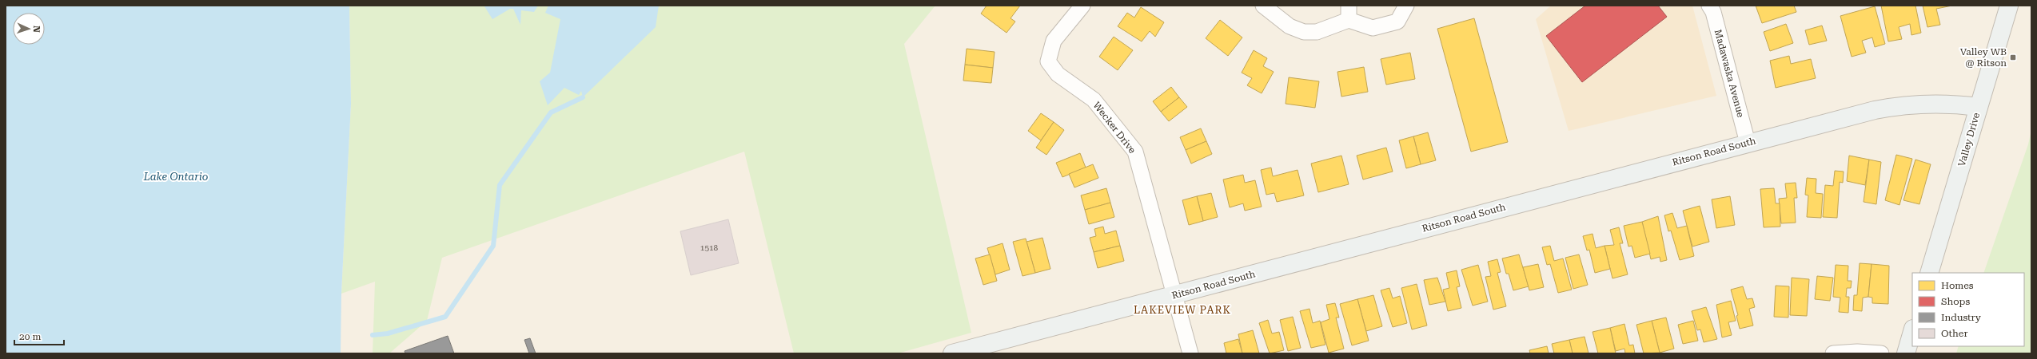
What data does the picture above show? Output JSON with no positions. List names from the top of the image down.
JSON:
{
  "streets": {
    "street": [
      "Madawaska Avenue",
      "Wecker Drive",
      "Valley Drive",
      "Ritson Road South"
    ]
  },
  "crossings": [
    ["Madawaska Avenue", "Ritson Road South"],
    ["Wecker Drive", "Ritson Road South"],
    ["Valley Drive", "Ritson Road South"]
  ],
  "districts": ["LAKEVIEW PARK"],
  "water": ["Lake Ontario"],
  "places": {
    "transit": ["Valley WB @ Ritson"]
  },
  "house_numbers": ["1518"],
  "legend": [
    "Homes",
    "Shops",
    "Industry",
    "Other"
  ],
  "scale_bar": "20 m",
  "north": "right"
}
